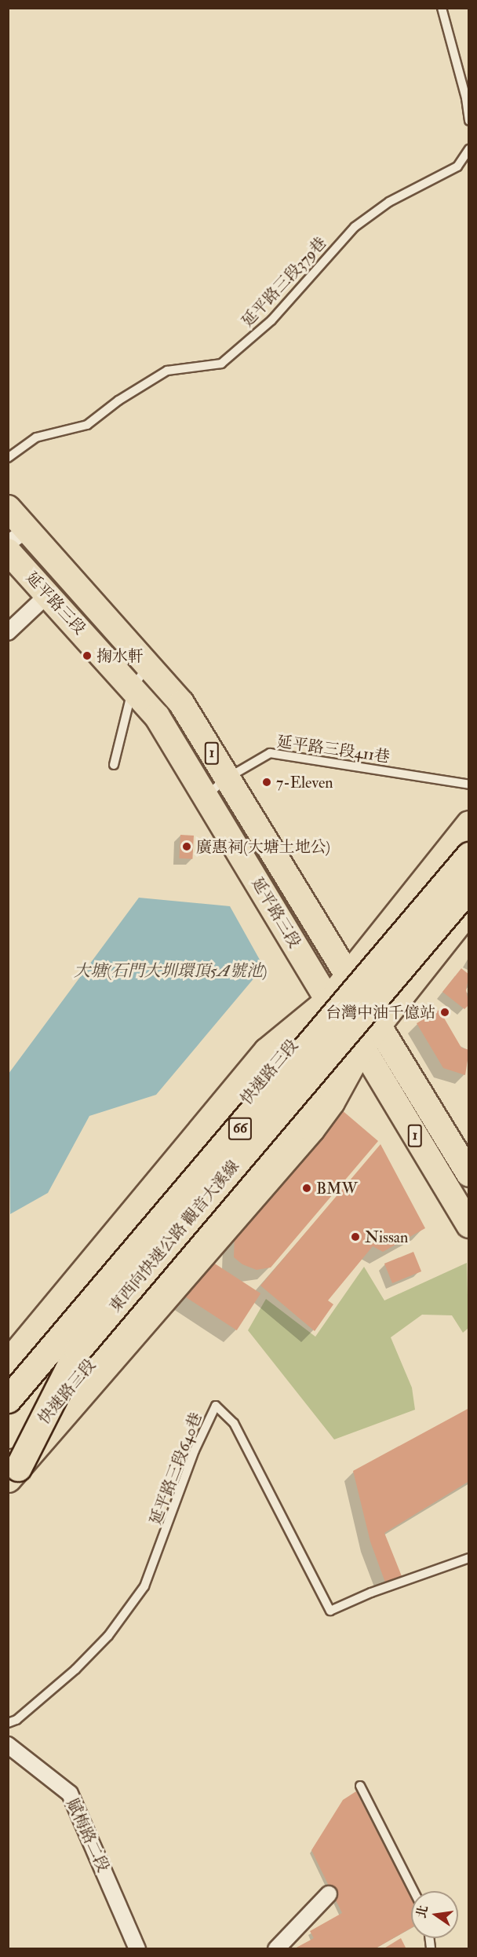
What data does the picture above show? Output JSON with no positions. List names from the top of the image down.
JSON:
{
  "streets": {
    "highway": ["66", "東西向快速公路 觀音大溪線"],
    "main road": ["延平路三段", "1", "快速路三段"],
    "street": ["賦梅路二段"],
    "lane": ["延平路三段379巷", "延平路三段411巷", "延平路三段640巷"]
  },
  "crossings": [
    ["延平路三段", "延平路三段411巷"],
    ["延平路三段", "快速路三段"]
  ],
  "water": ["大塘(石門大圳環頂5A號池)"],
  "places": [
    "掬水軒",
    "7-Eleven",
    "廣惠祠(大塘土地公)",
    "台灣中油千億站",
    "BMW",
    "Nissan"
  ],
  "north": "left"
}
